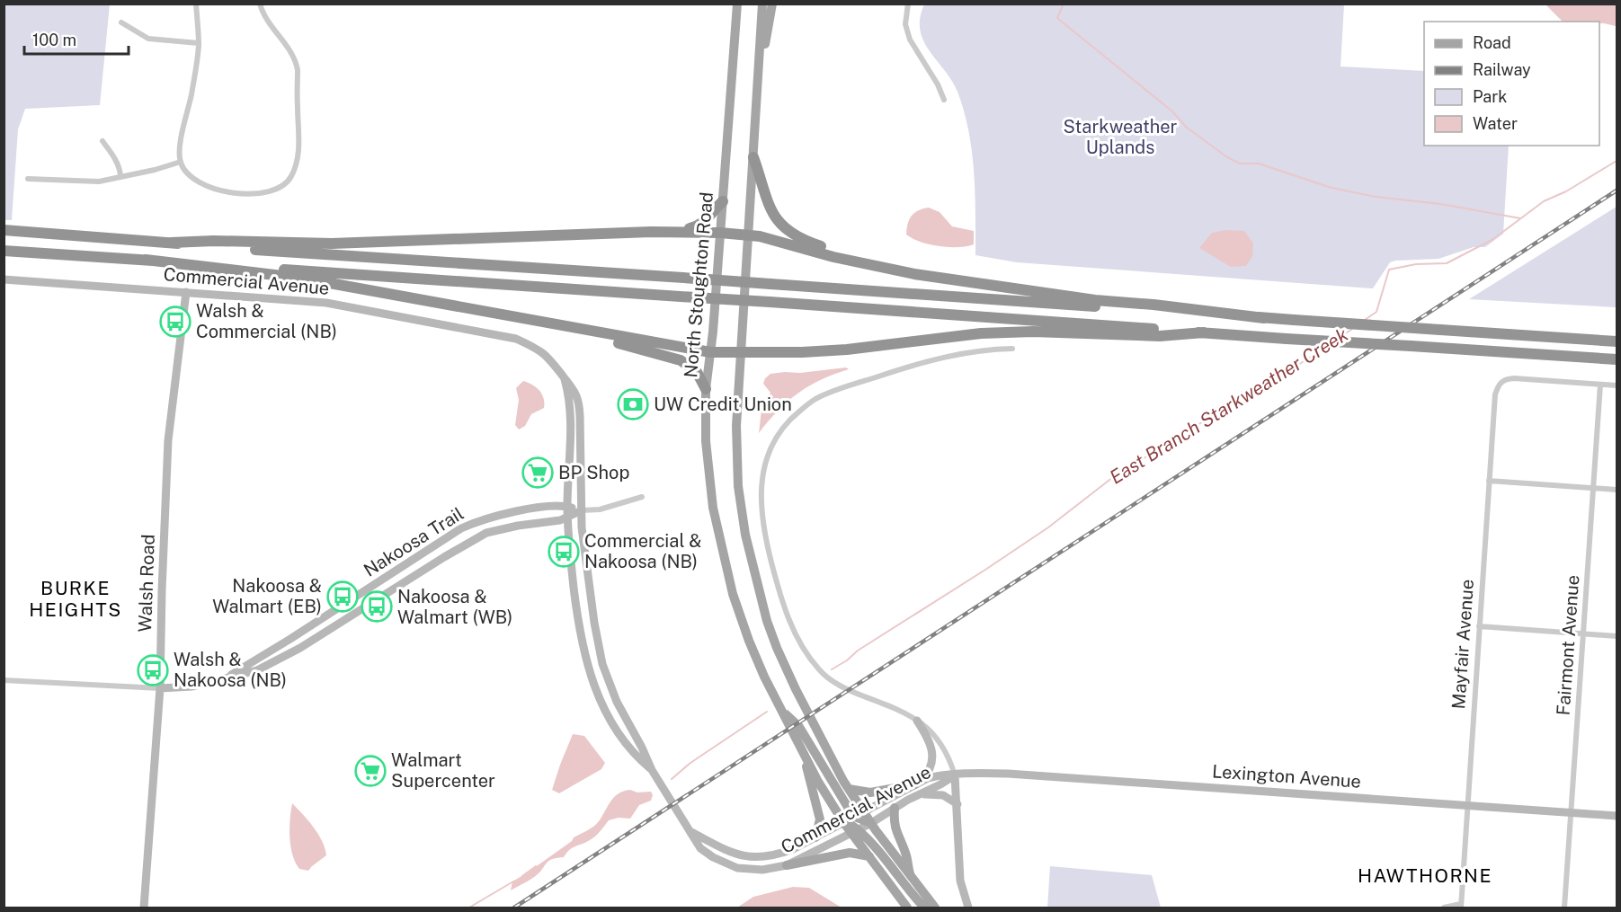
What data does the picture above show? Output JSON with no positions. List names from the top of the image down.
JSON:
{
  "streets": {
    "main road": ["North Stoughton Road"],
    "street": [
      "Commercial Avenue",
      "Nakoosa Trail",
      "Walsh Road",
      "Mayfair Avenue",
      "Fairmont Avenue",
      "Lexington Avenue"
    ]
  },
  "crossings": [
    ["Commercial Avenue", "North Stoughton Road"],
    ["Commercial Avenue", "Nakoosa Trail"],
    ["Commercial Avenue", "Walsh Road"],
    ["Commercial Avenue", "Lexington Avenue"],
    ["Nakoosa Trail", "Walsh Road"],
    ["Mayfair Avenue", "Fairmont Avenue"],
    ["Mayfair Avenue", "Lexington Avenue"],
    ["Fairmont Avenue", "Lexington Avenue"]
  ],
  "districts": ["BURKE HEIGHTS", "HAWTHORNE"],
  "water": ["East Branch Starkweather Creek"],
  "parks": ["Starkweather Uplands"],
  "places": {
    "bus stop": [
      "Walsh & Commercial (NB)",
      "Commercial & Nakoosa (NB)",
      "Nakoosa & Walmart (EB)",
      "Nakoosa & Walmart (WB)",
      "Walsh & Nakoosa (NB)"
    ],
    "bank": ["UW Credit Union"],
    "supermarket": ["BP Shop", "Walmart Supercenter"]
  },
  "legend": [
    "Road",
    "Railway",
    "Park",
    "Water"
  ],
  "scale_bar": "100 m"
}
